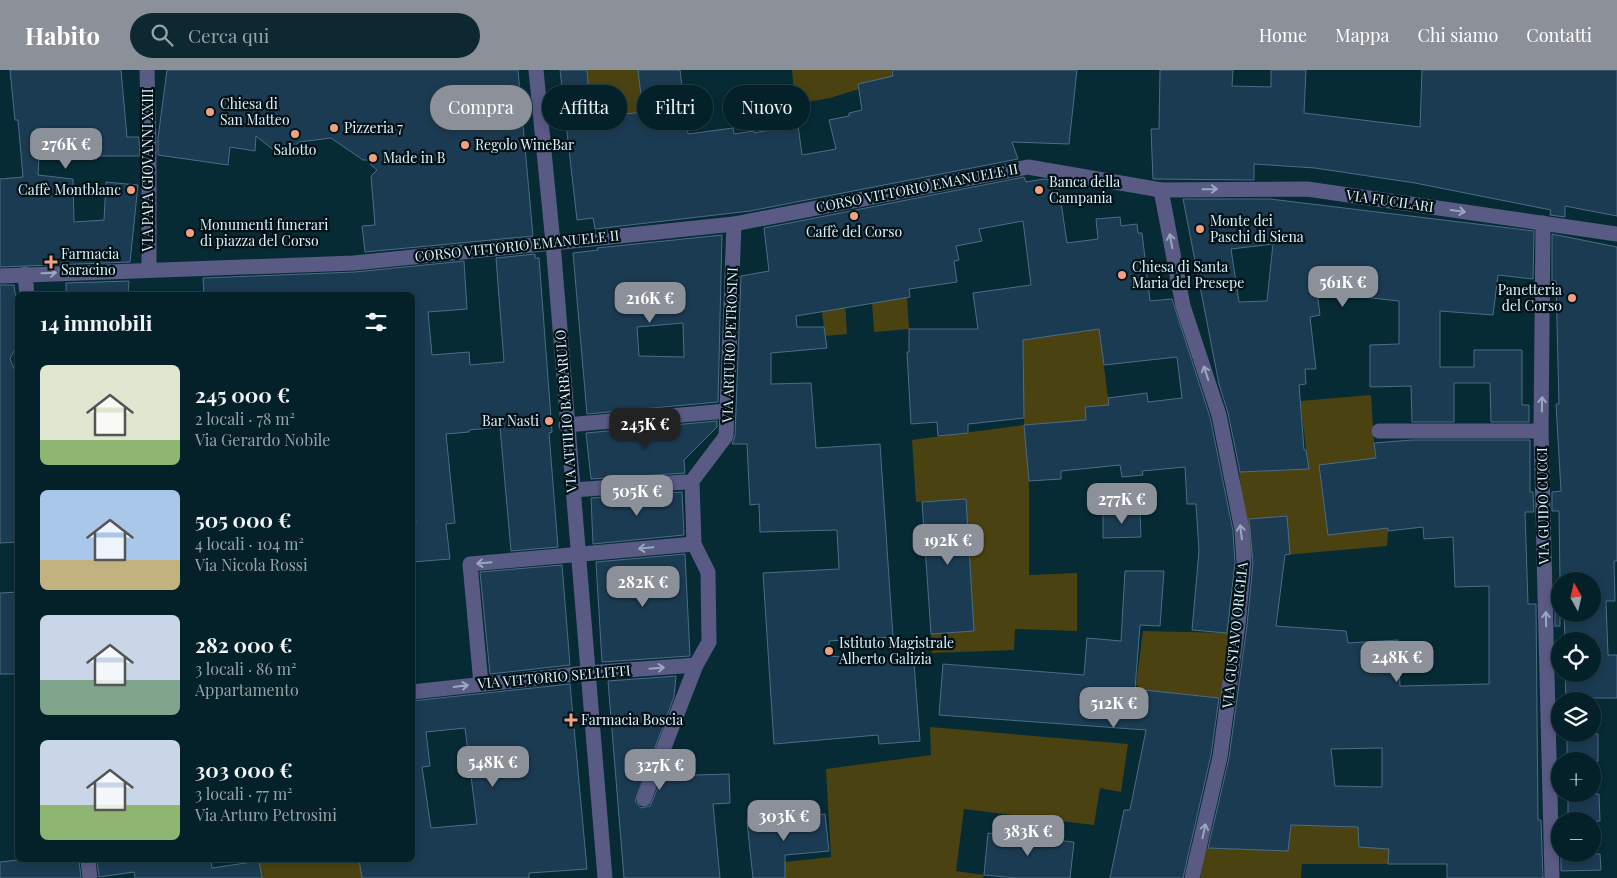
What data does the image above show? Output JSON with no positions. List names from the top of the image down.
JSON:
{
  "streets": {
    "street": [
      "VIA PAPA GIOVANNI XXIII",
      "CORSO VITTORIO EMANUELE II",
      "VIA FUCILARI",
      "VIA ARTURO PETROSINI",
      "VIA ATTILIO BARBARULO",
      "VIA GUIDO CUCCI",
      "VIA GUSTAVO ORIGLIA",
      "VIA VITTORIO SELLITTI"
    ]
  },
  "crossings": [
    ["VIA PAPA GIOVANNI XXIII", "CORSO VITTORIO EMANUELE II"],
    ["CORSO VITTORIO EMANUELE II", "VIA FUCILARI"],
    ["CORSO VITTORIO EMANUELE II", "VIA ARTURO PETROSINI"],
    ["CORSO VITTORIO EMANUELE II", "VIA ATTILIO BARBARULO"],
    ["VIA FUCILARI", "VIA GUIDO CUCCI"],
    ["VIA FUCILARI", "VIA GUSTAVO ORIGLIA"],
    ["VIA ARTURO PETROSINI", "VIA VITTORIO SELLITTI"],
    ["VIA ATTILIO BARBARULO", "VIA VITTORIO SELLITTI"]
  ],
  "one_way": ["VIA FUCILARI", "VIA GUIDO CUCCI", "VIA GUSTAVO ORIGLIA"],
  "places": {
    "other": [
      "Chiesa di San Matteo",
      "Pizzeria 7",
      "Salotto",
      "Regolo WineBar",
      "Made in B",
      "Caffè Montblanc",
      "Banca della Campania",
      "Caffè del Corso",
      "Monte dei Paschi di Siena",
      "Monumenti funerari di piazza del Corso",
      "Chiesa di Santa Maria del Presepe",
      "Panetteria del Corso",
      "Bar Nasti",
      "Istituto Magistrale Alberto Galizia"
    ],
    "health": ["Farmacia Saracino", "Farmacia Boscia"]
  },
  "north": "top",
  "page": {
    "header": "Habito",
    "search": "Cerca qui",
    "nav": [
      "Home",
      "Mappa",
      "Chi siamo",
      "Contatti"
    ],
    "chip": [
      "Compra",
      "Affitta",
      "Filtri",
      "Nuovo"
    ],
    "price": [
      "276K €",
      "561K €",
      "216K €",
      "245K €",
      "505K €",
      "277K €",
      "192K €",
      "282K €",
      "248K €",
      "512K €",
      "548K €",
      "327K €",
      "303K €",
      "383K €"
    ],
    "heading": "14 immobili",
    "list": [
      {
        "name": "245 000 €",
        "note": "2 locali · 78 m² · Via Gerardo Nobile"
      },
      {
        "name": "505 000 €",
        "note": "4 locali · 104 m² · Via Nicola Rossi"
      },
      {
        "name": "282 000 €",
        "note": "3 locali · 86 m² · Appartamento"
      },
      {
        "name": "303 000 €",
        "note": "3 locali · 77 m² · Via Arturo Petrosini"
      }
    ],
    "map_buttons": ["+", "−"]
  }
}
